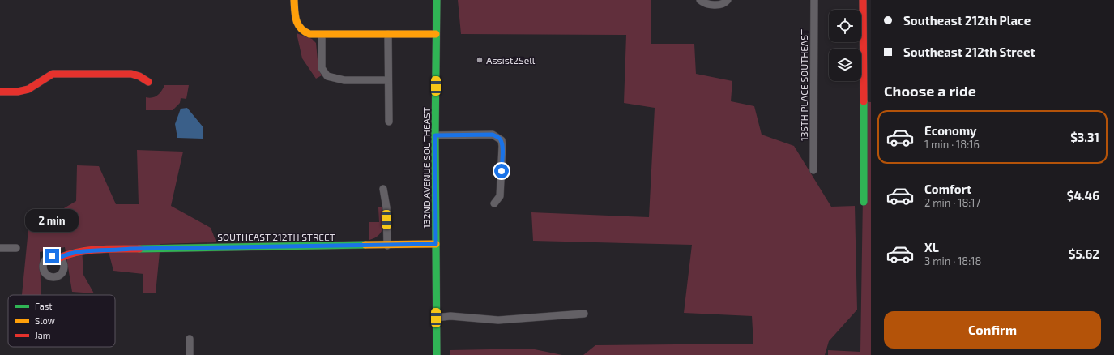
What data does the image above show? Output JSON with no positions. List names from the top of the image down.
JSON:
{
  "streets": {
    "street": ["135TH PLACE SOUTHEAST", "132ND AVENUE SOUTHEAST", "SOUTHEAST 212TH STREET"]
  },
  "crossings": [
    ["132ND AVENUE SOUTHEAST", "SOUTHEAST 212TH STREET"]
  ],
  "places": ["Assist2Sell"],
  "legend": ["Fast", "Slow", "Jam"],
  "page": {
    "banner": ["Southeast 212th Place", "Southeast 212th Street"],
    "heading": "Choose a ride",
    "list": [
      {
        "name": "Economy",
        "note": "1 min · 18:16",
        "value": "$3.31"
      },
      {
        "name": "Comfort",
        "note": "2 min · 18:17",
        "value": "$4.46"
      },
      {
        "name": "XL",
        "note": "3 min · 18:18",
        "value": "$5.62"
      }
    ],
    "bubble": "2 min",
    "buttons": "Confirm"
  }
}
